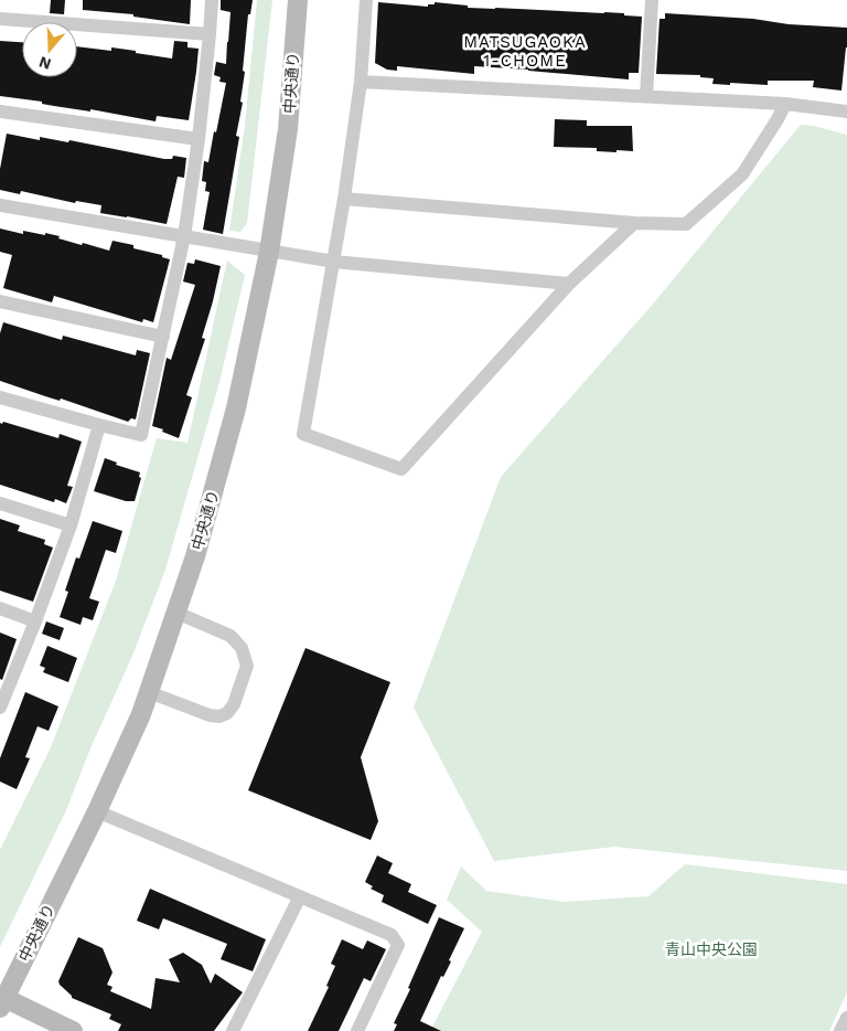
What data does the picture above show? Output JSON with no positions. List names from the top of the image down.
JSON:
{
  "streets": {
    "street": ["中央通り"]
  },
  "districts": ["MATSUGAOKA 1-CHOME"],
  "parks": ["青山中央公園"],
  "north": "bottom"
}
